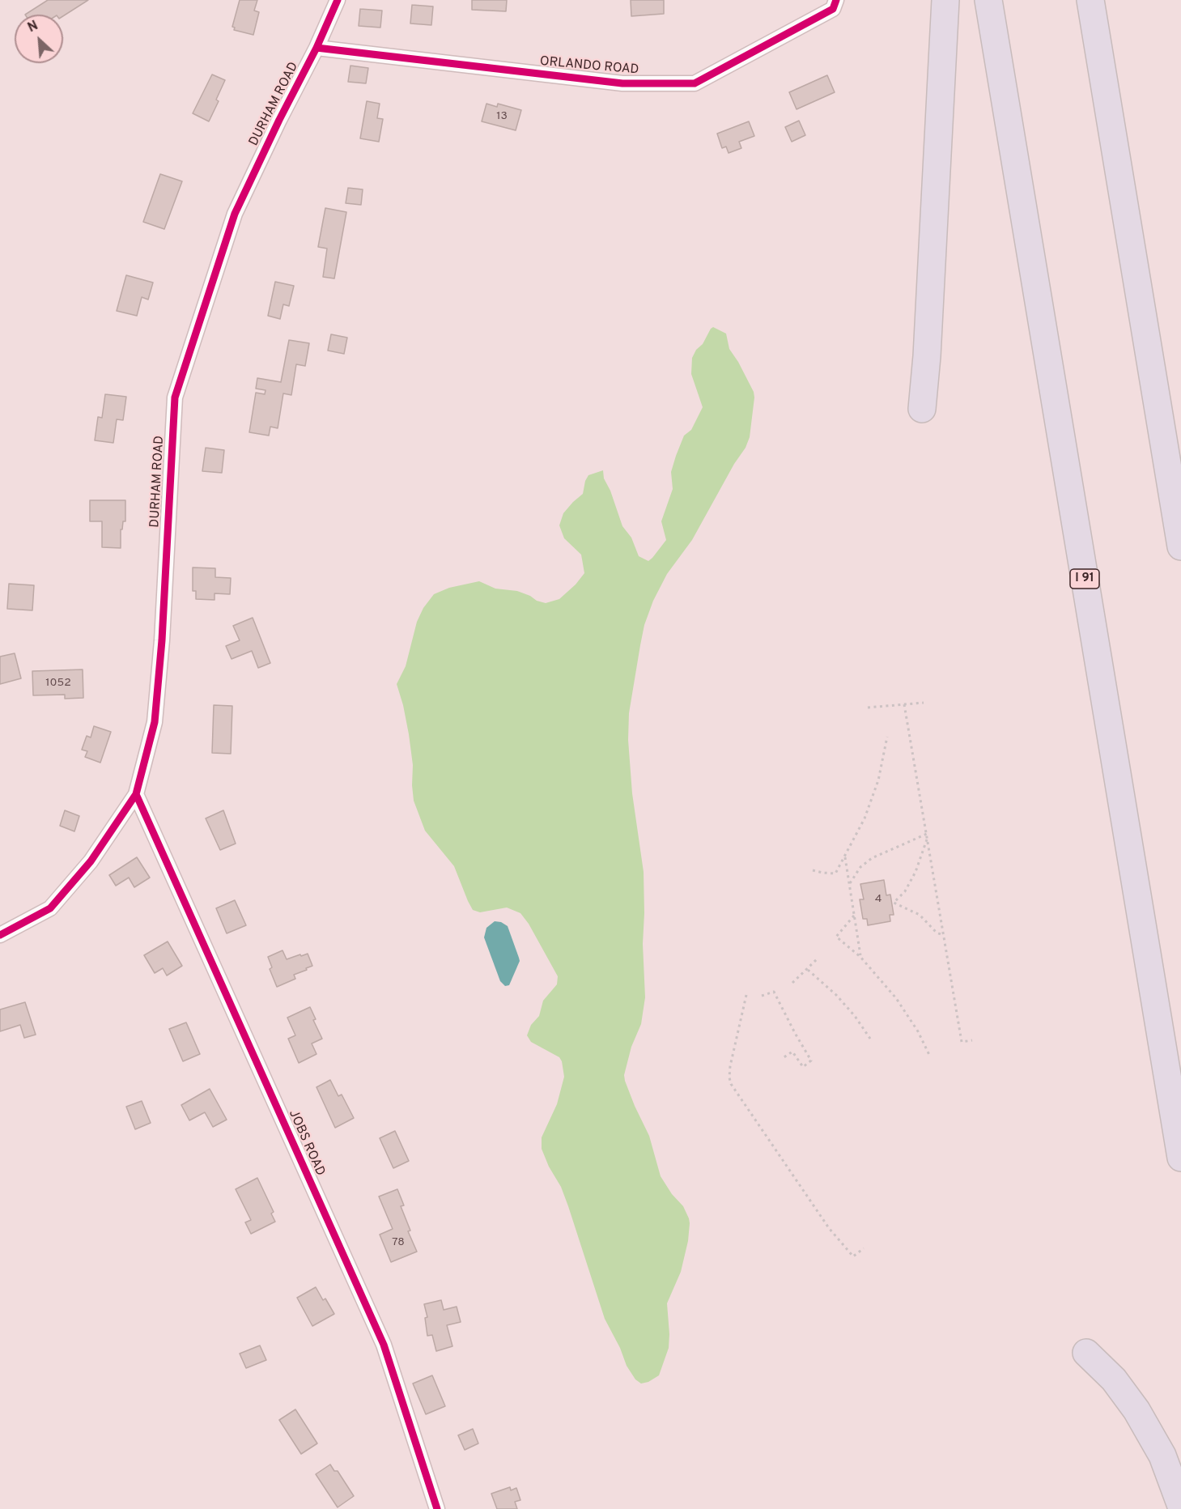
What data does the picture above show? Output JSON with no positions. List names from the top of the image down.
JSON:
{
  "streets": {
    "highway": ["I 91"],
    "street": ["ORLANDO ROAD", "DURHAM ROAD", "JOBS ROAD"]
  },
  "crossings": [
    ["ORLANDO ROAD", "DURHAM ROAD"],
    ["DURHAM ROAD", "JOBS ROAD"]
  ],
  "house_numbers": [
    "13",
    "1052",
    "4",
    "78"
  ],
  "north": "top left"
}
